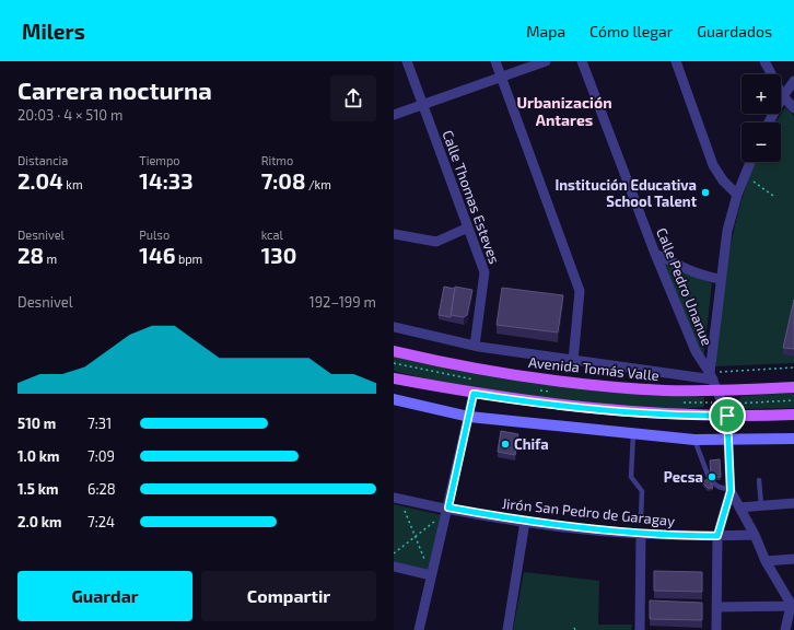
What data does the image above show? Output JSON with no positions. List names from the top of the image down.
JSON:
{
  "streets": {
    "main road": ["Avenida Tomás Valle"],
    "street": ["Calle Thomas Esteves", "Calle Pedro Unanue", "Jirón San Pedro de Garagay"]
  },
  "crossings": [
    ["Calle Thomas Esteves", "Avenida Tomás Valle"],
    ["Calle Pedro Unanue", "Avenida Tomás Valle"]
  ],
  "districts": ["Urbanización Antares"],
  "places": ["Institución Educativa School Talent", "Chifa", "Pecsa"],
  "page": {
    "header": "Milers",
    "nav": ["Mapa", "Cómo llegar", "Guardados"],
    "heading": ["Carrera nocturna", "20:03 · 4 × 510 m"],
    "map_buttons": ["+", "−"],
    "stats": [
      ["Distancia", "2.04 km"],
      ["Tiempo", "14:33"],
      ["Ritmo", "7:08 /km"],
      ["Desnivel", "28 m"],
      ["Pulso", "146 bpm"],
      ["kcal", "130"]
    ],
    "chart": ["Desnivel", "192–199 m"],
    "list": [
      {
        "name": "510 m",
        "note": "7:31"
      },
      {
        "name": "1.0 km",
        "note": "7:09"
      },
      {
        "name": "1.5 km",
        "note": "6:28"
      },
      {
        "name": "2.0 km",
        "note": "7:24"
      }
    ],
    "buttons": ["Guardar", "Compartir"]
  }
}
